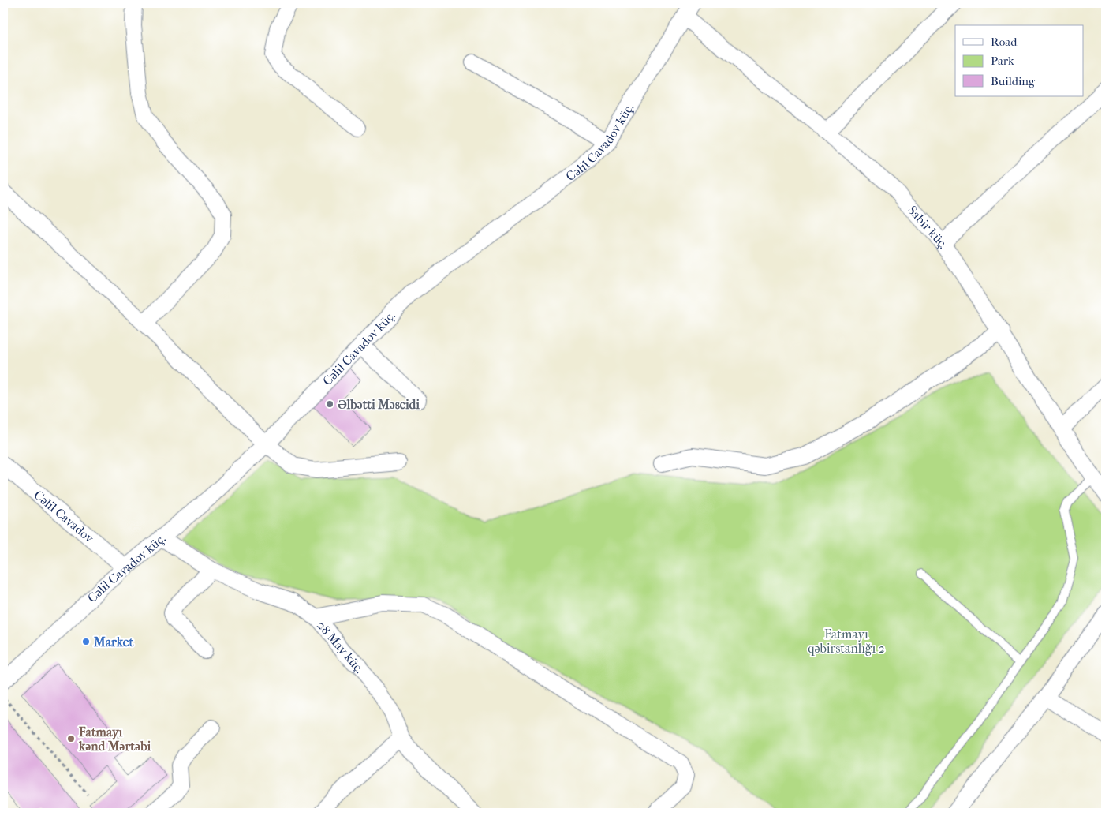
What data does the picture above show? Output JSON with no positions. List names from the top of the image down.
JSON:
{
  "streets": {
    "street": [
      "Cəlil Cavadov küç.",
      "Sabir küç.",
      "Cəlil Cavadov",
      "28 May küç."
    ]
  },
  "crossings": [
    ["Cəlil Cavadov küç.", "Sabir küç."],
    ["Cəlil Cavadov küç.", "Cəlil Cavadov"],
    ["Cəlil Cavadov küç.", "28 May küç."]
  ],
  "parks": ["Fatmayı qəbirstanlığı 2"],
  "places": ["Əlbətti Məscidi", "Market", "Fatmayı kənd Mərtəbi"],
  "legend": ["Road", "Park", "Building"]
}
